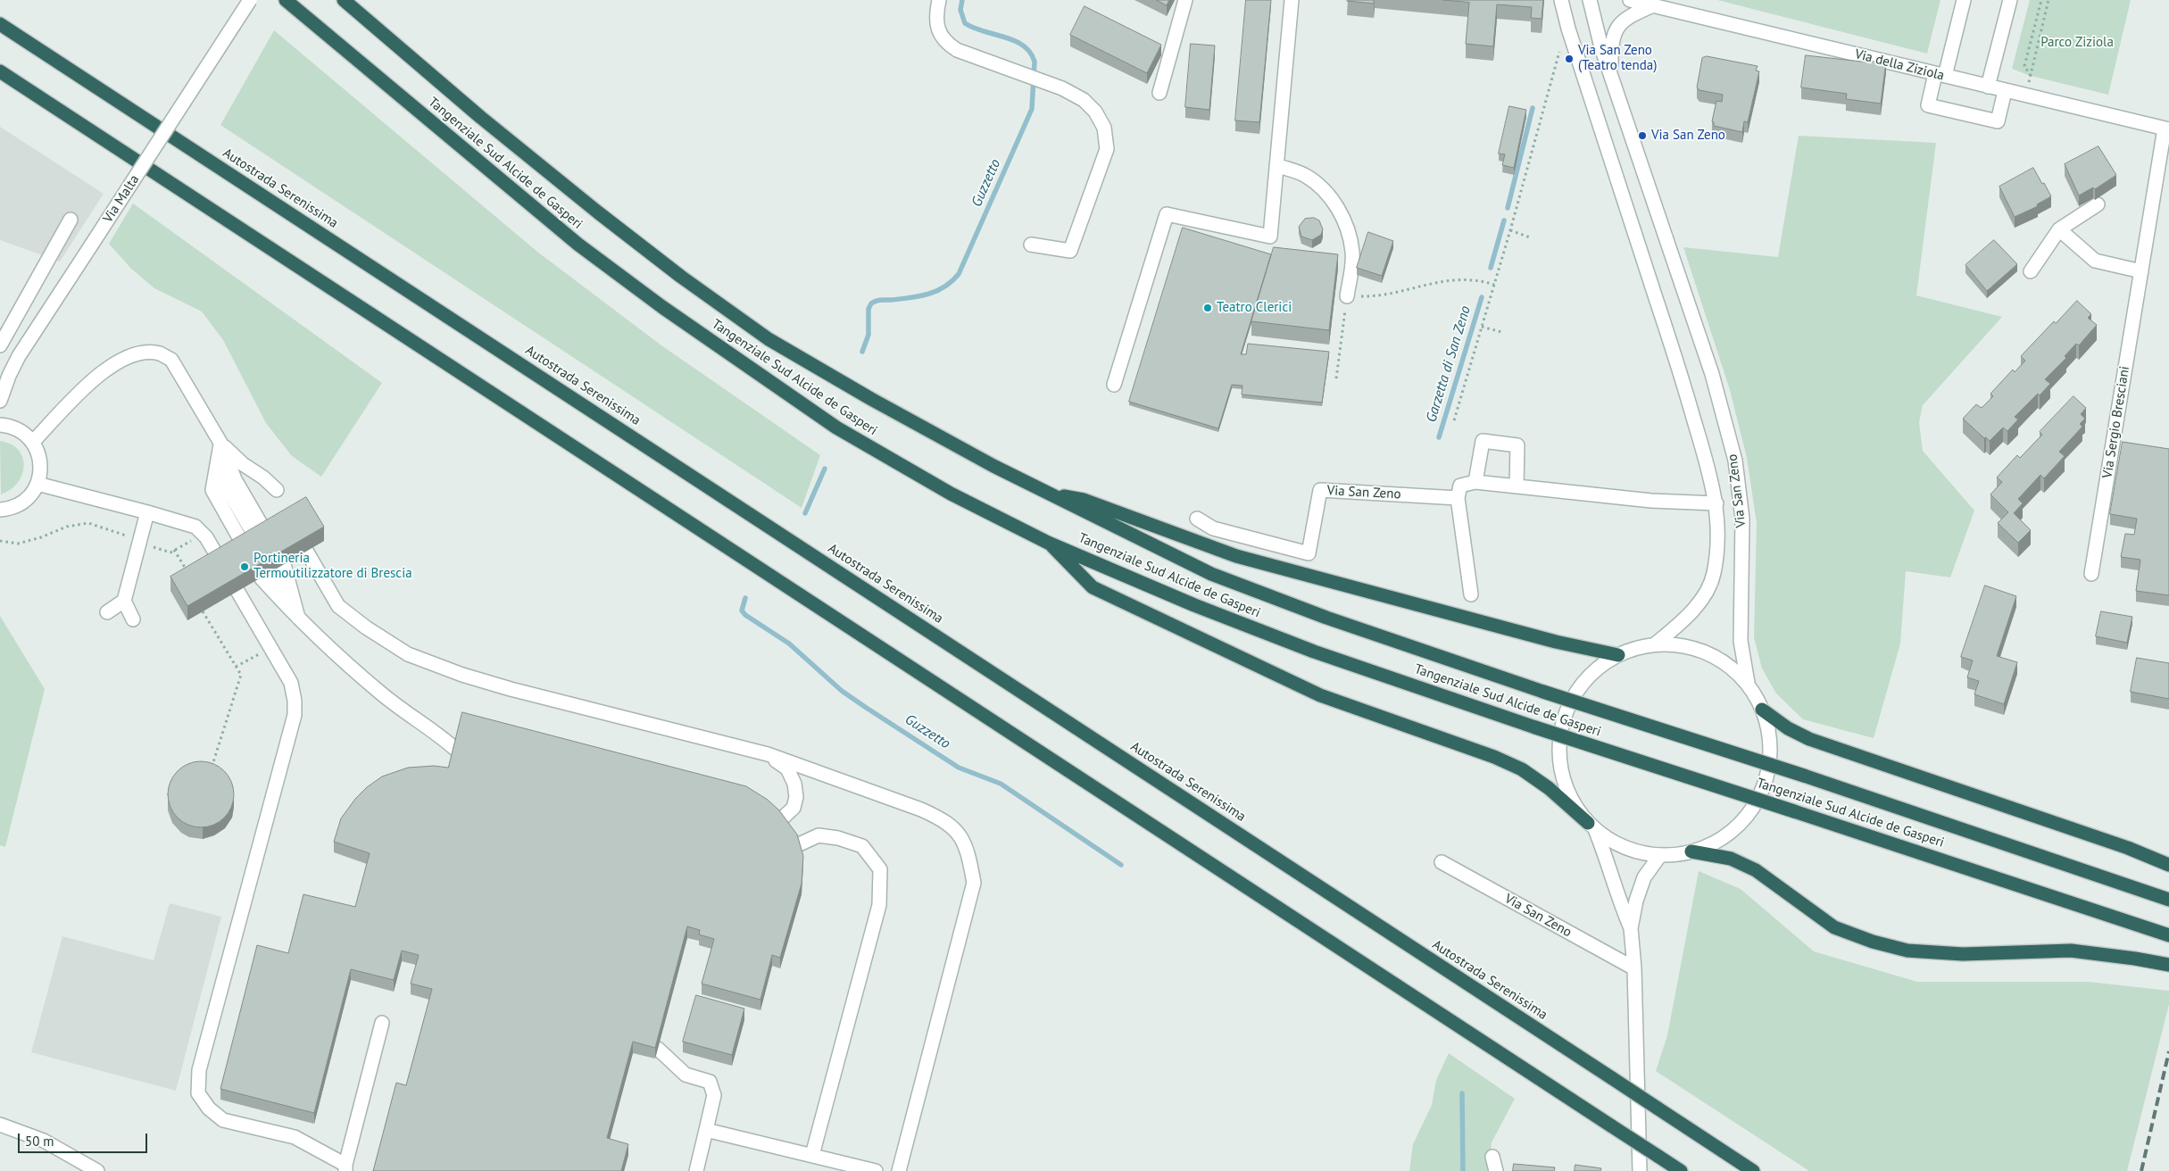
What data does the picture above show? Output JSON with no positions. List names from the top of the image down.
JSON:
{
  "streets": {
    "highway": ["Tangenziale Sud Alcide de Gasperi", "Autostrada Serenissima"],
    "street": [
      "Via della Ziziola",
      "Via Malta",
      "Via Sergio Bresciani",
      "Via San Zeno"
    ]
  },
  "crossings": [
    ["Via della Ziziola", "Via Sergio Bresciani"]
  ],
  "water": ["Guzzetto", "Garzetta di San Zeno"],
  "parks": ["Parco Ziziola"],
  "places": [
    "Via San Zeno (Teatro tenda)",
    "Via San Zeno",
    "Teatro Clerici",
    "Portineria Termoutilizzatore di Brescia"
  ],
  "scale_bar": "50 m"
}
